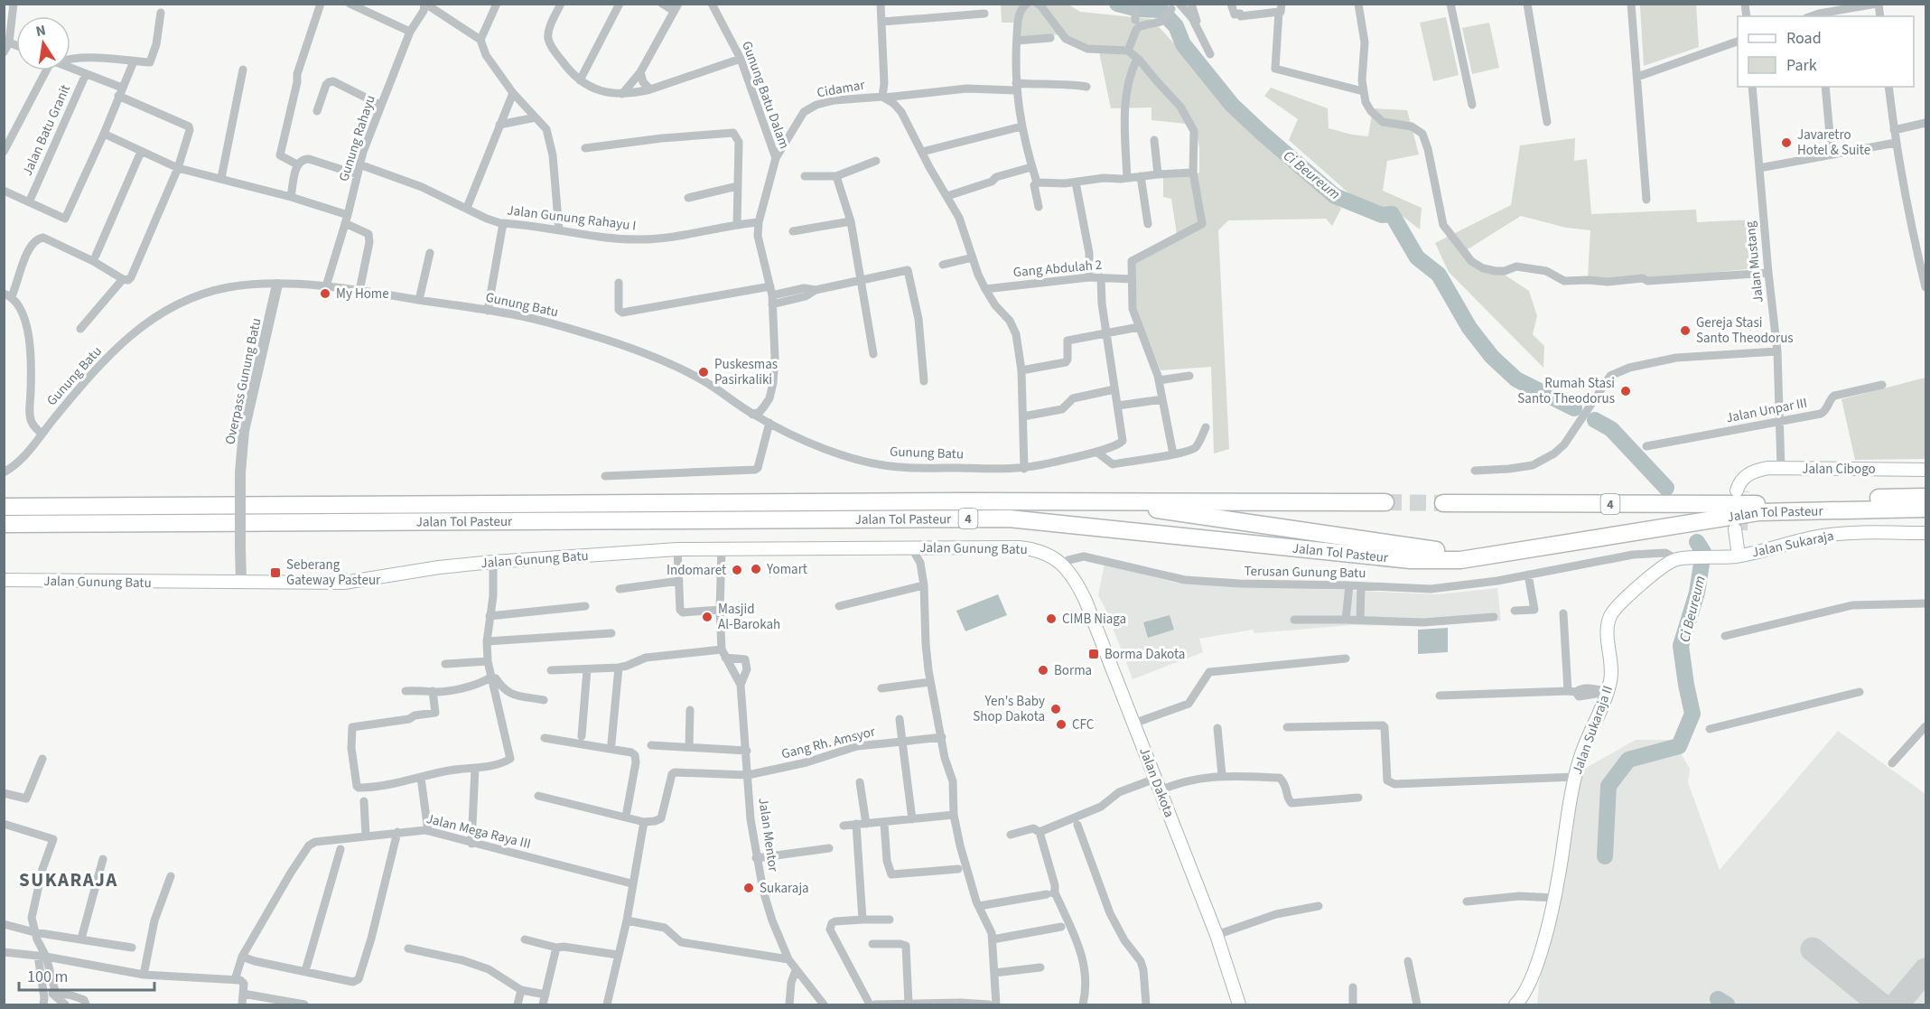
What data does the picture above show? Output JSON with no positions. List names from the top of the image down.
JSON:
{
  "streets": {
    "highway": ["4", "Jalan Tol Pasteur"],
    "main road": [
      "Jalan Cibogo",
      "Jalan Sukaraja",
      "Jalan Gunung Batu",
      "Jalan Sukaraja II",
      "Jalan Dakota"
    ],
    "street": [
      "Cidamar",
      "Gunung Batu Dalam",
      "Jalan Batu Granit",
      "Gunung Rahayu",
      "Jalan Gunung Rahayu I",
      "Jalan Mustang",
      "Gang Abdulah 2",
      "Gunung Batu",
      "Overpass Gunung Batu",
      "Jalan Unpar III",
      "Terusan Gunung Batu",
      "Gang Rh. Amsyor",
      "Jalan Mega Raya III",
      "Jalan Mentor"
    ]
  },
  "crossings": [
    ["Cidamar", "Gunung Batu Dalam"],
    ["Cidamar", "Gang Abdulah 2"],
    ["Cidamar", "Gunung Batu"],
    ["Gunung Batu Dalam", "Jalan Gunung Rahayu I"],
    ["Gunung Batu Dalam", "Gunung Batu"],
    ["Gunung Rahayu", "Jalan Gunung Rahayu I"],
    ["Gunung Rahayu", "Gunung Batu"],
    ["Jalan Mustang", "Jalan Unpar III"],
    ["Jalan Mustang", "Jalan Cibogo"],
    ["Gunung Batu", "Overpass Gunung Batu"],
    ["Overpass Gunung Batu", "Jalan Gunung Batu"],
    ["Jalan Sukaraja", "Terusan Gunung Batu"],
    ["Jalan Sukaraja", "Jalan Sukaraja II"],
    ["Jalan Gunung Batu", "Terusan Gunung Batu"],
    ["Jalan Gunung Batu", "Jalan Dakota"],
    ["Jalan Gunung Batu", "Jalan Mentor"],
    ["Terusan Gunung Batu", "Jalan Sukaraja II"],
    ["Terusan Gunung Batu", "Jalan Dakota"],
    ["Gang Rh. Amsyor", "Jalan Mentor"]
  ],
  "districts": ["SUKARAJA"],
  "water": ["Ci Beureum"],
  "places": {
    "other": [
      "Javaretro Hotel & Suite",
      "My Home",
      "Gereja Stasi Santo Theodorus",
      "Puskesmas Pasirkaliki",
      "Rumah Stasi Santo Theodorus",
      "Yomart",
      "Indomaret",
      "Masjid Al-Barokah",
      "CIMB Niaga",
      "Borma",
      "Yen's Baby Shop Dakota",
      "CFC",
      "Sukaraja"
    ],
    "transit": ["Seberang Gateway Pasteur", "Borma Dakota"]
  },
  "legend": ["Road", "Park"],
  "scale_bar": "100 m",
  "north": "top"
}
